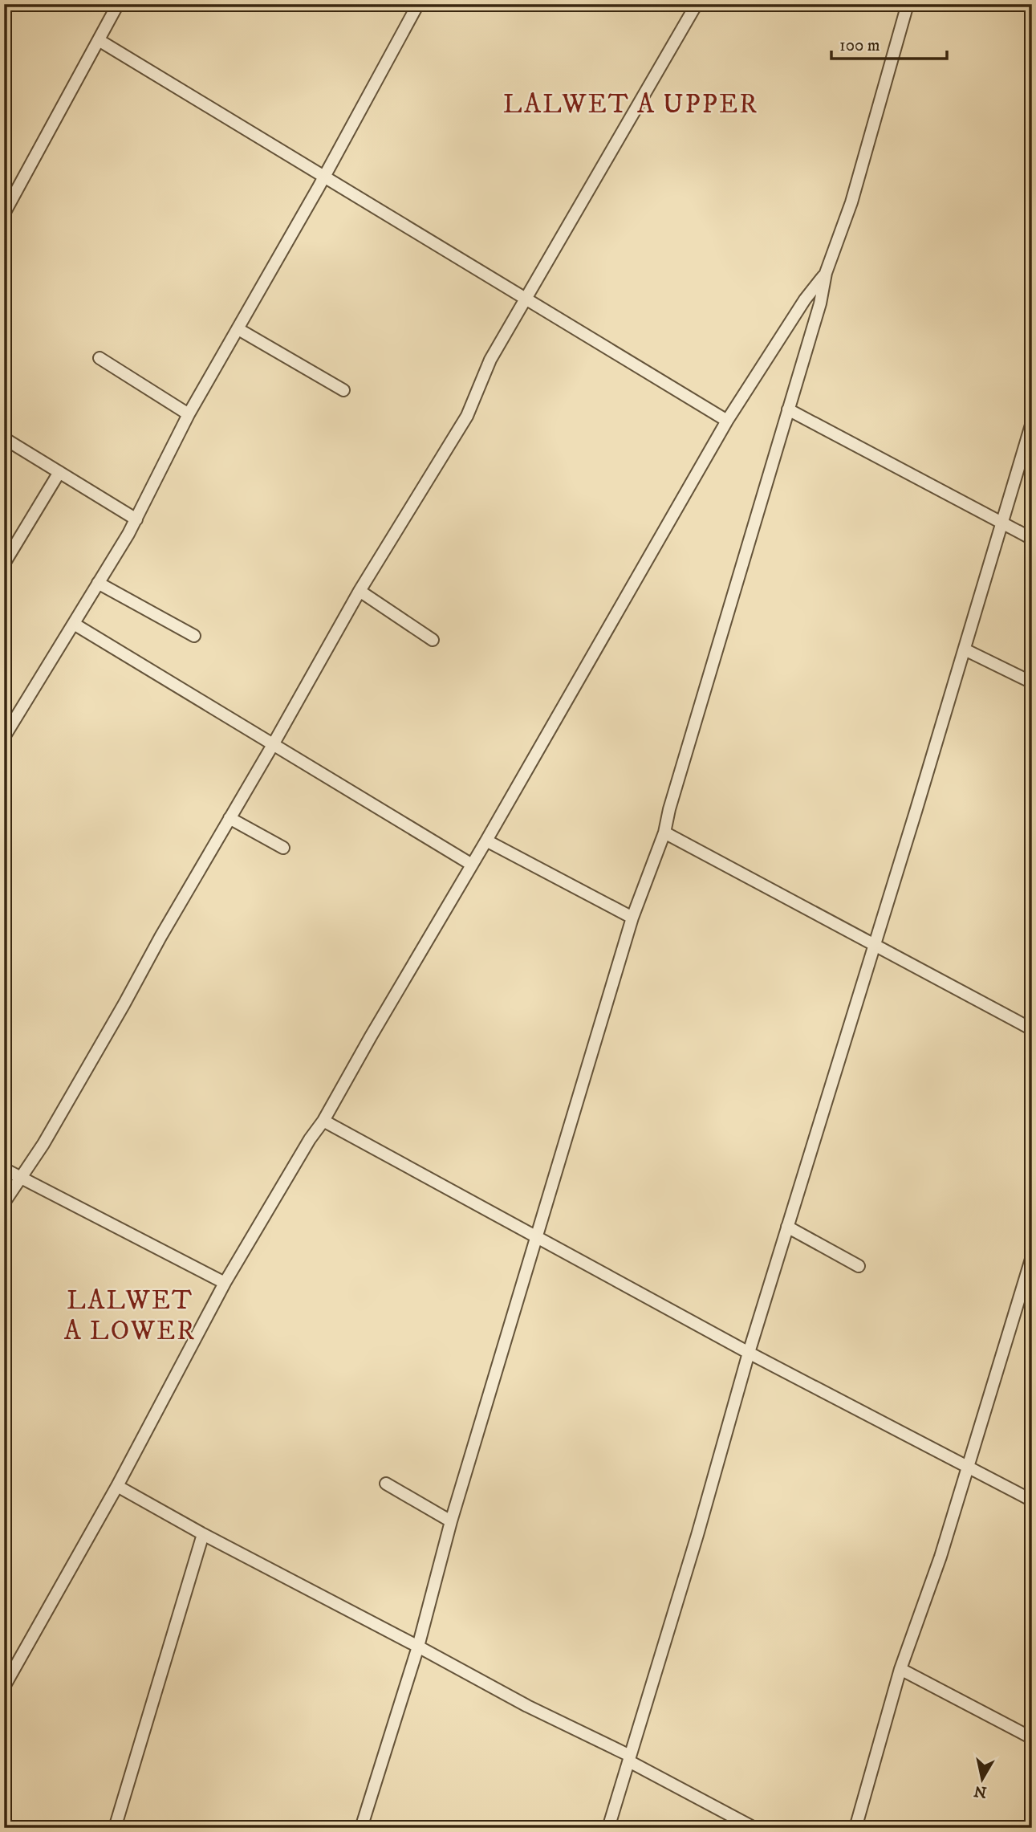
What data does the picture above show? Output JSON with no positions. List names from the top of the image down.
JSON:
{
  "districts": ["LALWET A UPPER", "LALWET A LOWER"],
  "scale_bar": "100 m",
  "north": "bottom"
}
